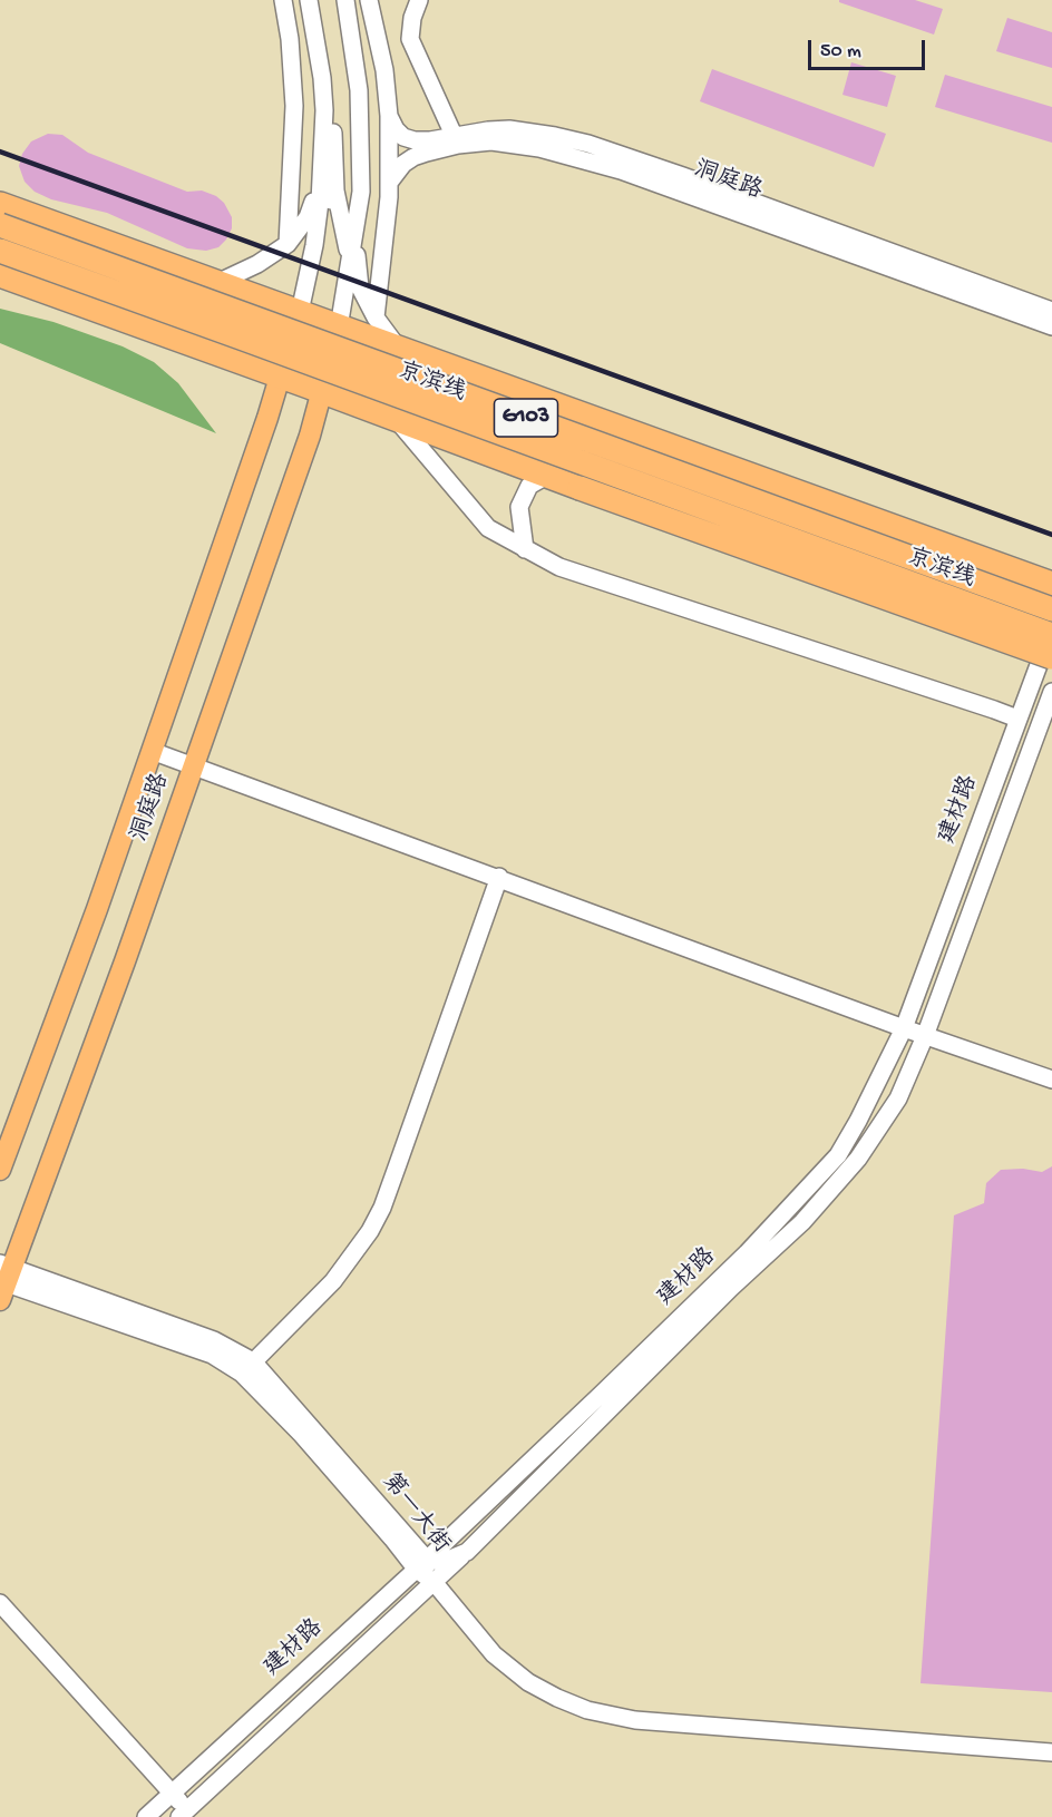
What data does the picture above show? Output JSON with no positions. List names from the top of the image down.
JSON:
{
  "streets": {
    "highway": ["京滨线", "G103"],
    "main road": ["洞庭路"],
    "street": ["建材路", "第一大街"]
  },
  "crossings": [
    ["洞庭路", "第一大街"],
    ["建材路", "第一大街"]
  ],
  "scale_bar": "50 m"
}
